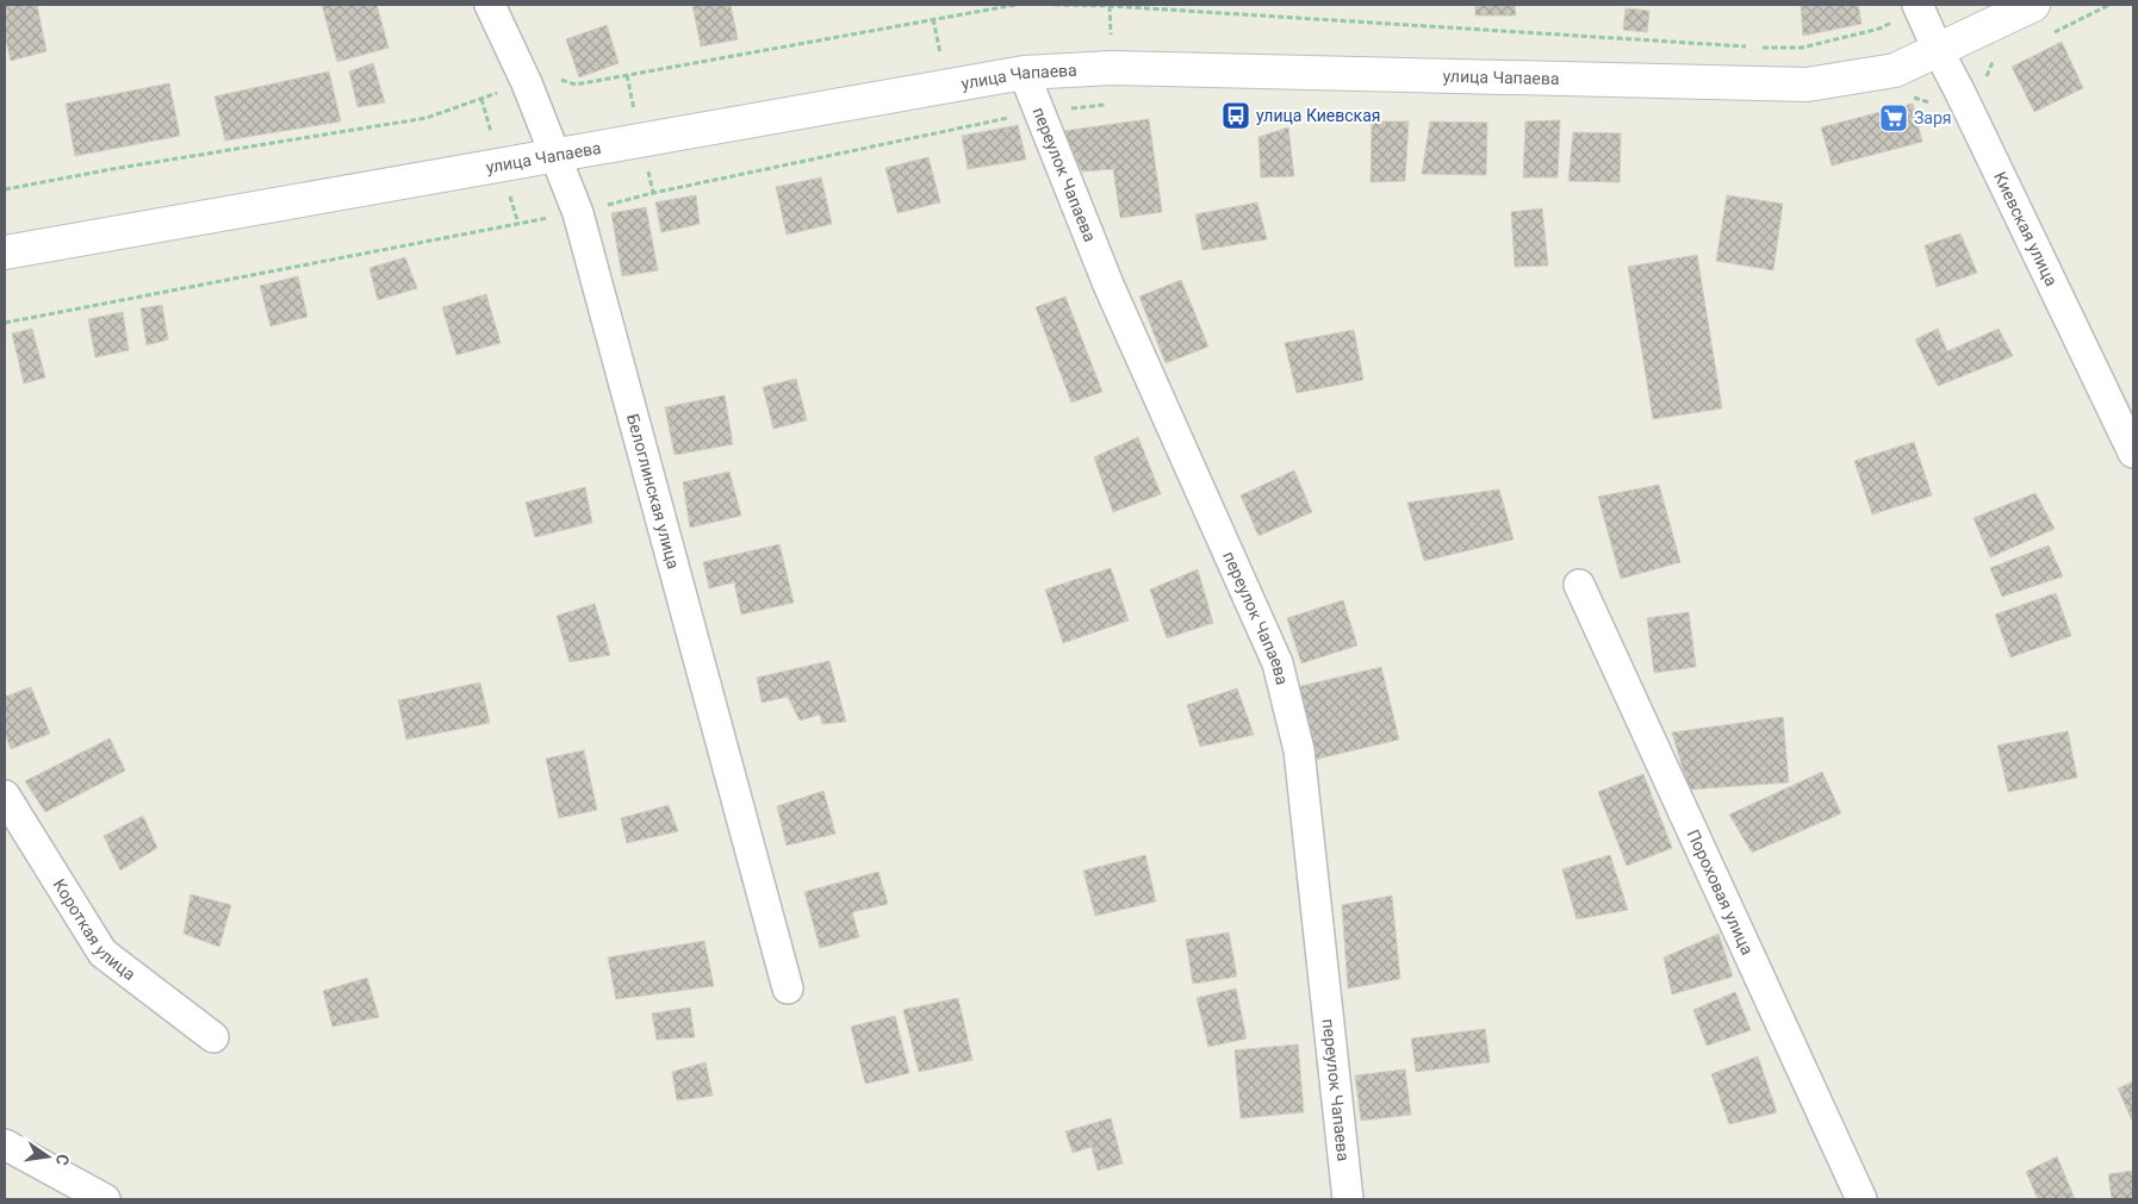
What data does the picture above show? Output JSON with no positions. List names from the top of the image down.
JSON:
{
  "streets": {
    "main road": ["улица Чапаева"],
    "street": [
      "переулок Чапаева",
      "Киевская улица",
      "Белоглинская улица",
      "Пороховая улица",
      "Короткая улица"
    ]
  },
  "crossings": [
    ["улица Чапаева", "переулок Чапаева"],
    ["улица Чапаева", "Киевская улица"],
    ["улица Чапаева", "Белоглинская улица"]
  ],
  "places": {
    "bus stop": ["улица Киевская"],
    "supermarket": ["Заря"]
  },
  "north": "right"
}
